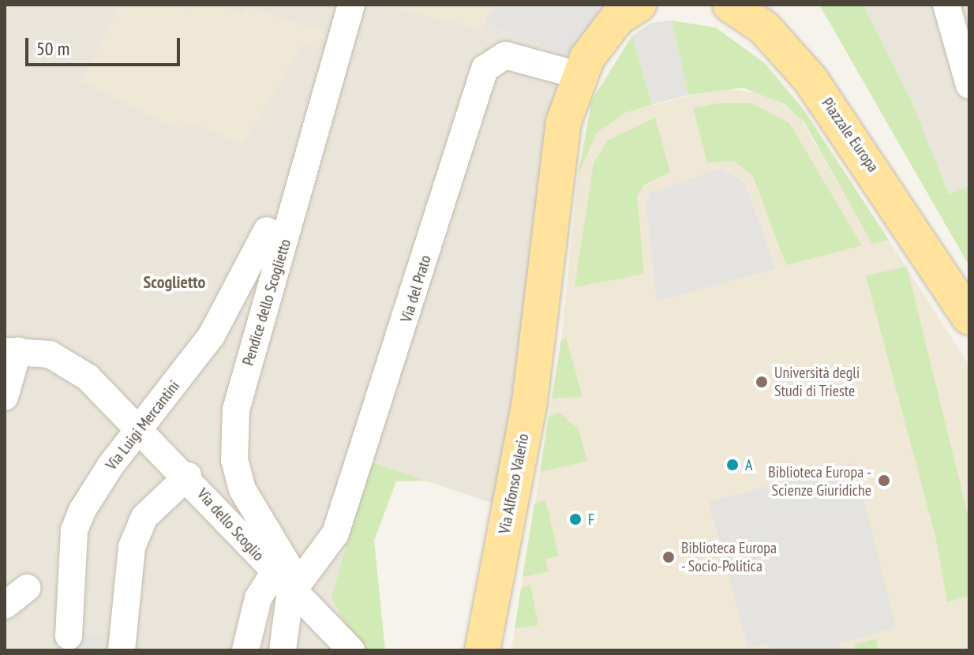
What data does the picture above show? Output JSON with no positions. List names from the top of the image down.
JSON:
{
  "streets": {
    "main road": ["Piazzale Europa", "Via Alfonso Valerio"],
    "street": [
      "Via del Prato",
      "Pendice dello Scoglietto",
      "Via Luigi Mercantini",
      "Via dello Scoglio"
    ]
  },
  "crossings": [
    ["Via del Prato", "Pendice dello Scoglietto"],
    ["Via del Prato", "Via Alfonso Valerio"],
    ["Via del Prato", "Via dello Scoglio"],
    ["Pendice dello Scoglietto", "Via dello Scoglio"],
    ["Via Luigi Mercantini", "Via dello Scoglio"]
  ],
  "districts": ["Scoglietto"],
  "places": [
    "Università degli Studi di Trieste",
    "A",
    "Biblioteca Europa - Scienze Giuridiche",
    "F",
    "Biblioteca Europa - Socio-Politica"
  ],
  "scale_bar": "50 m"
}
